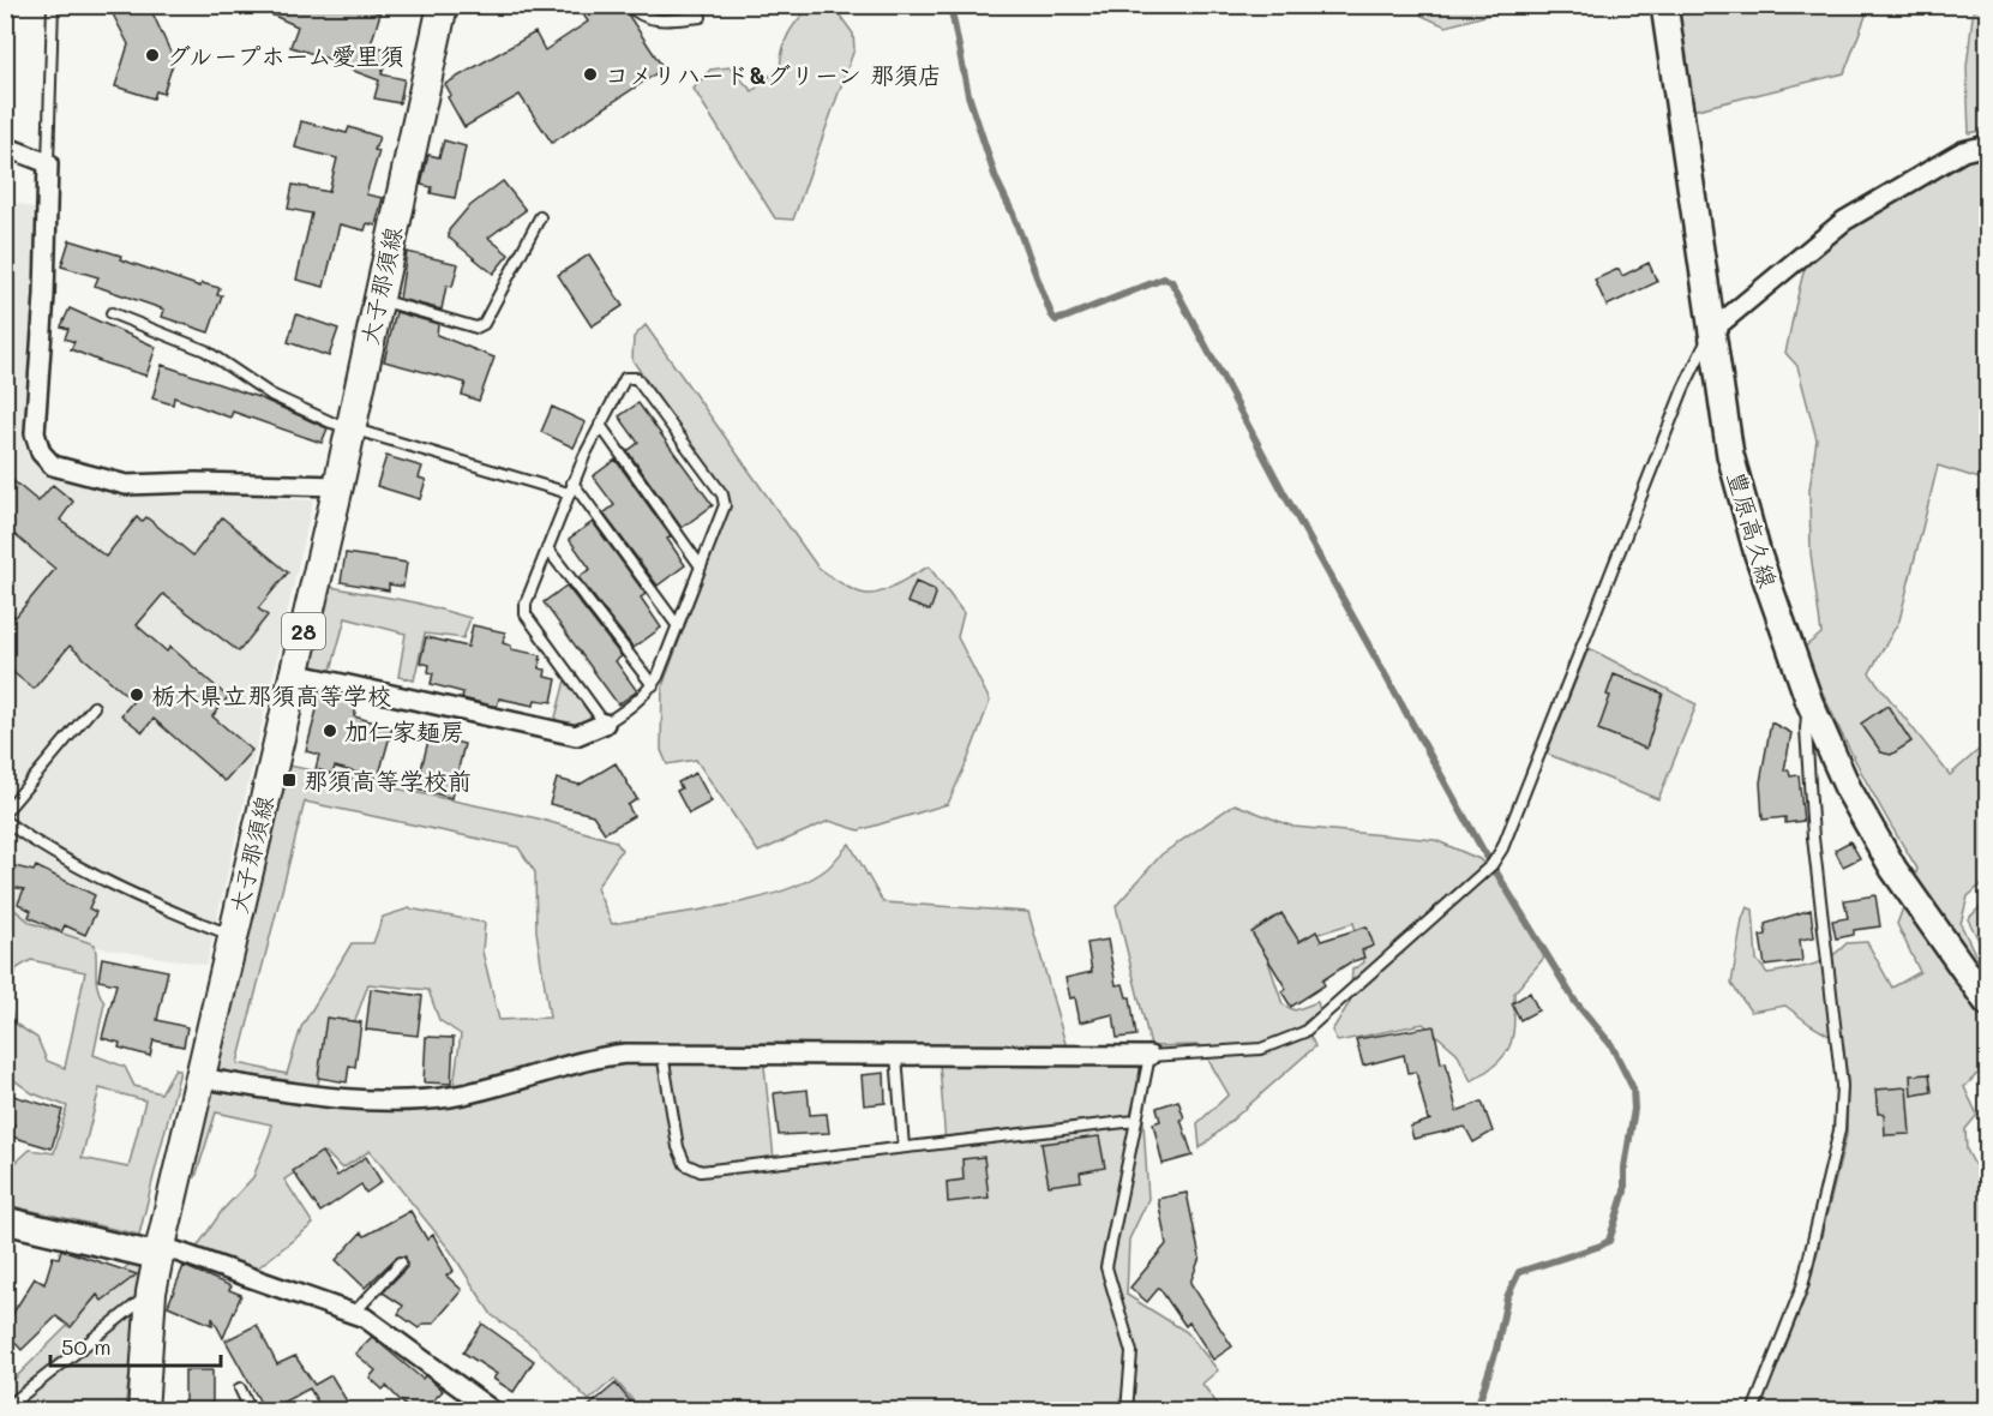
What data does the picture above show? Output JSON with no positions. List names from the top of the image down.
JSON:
{
  "streets": {
    "main road": ["大子那須線", "豊原高久線", "28"]
  },
  "places": {
    "other": [
      "グループホーム愛里須",
      "コメリハード&グリーン 那須店",
      "栃木県立那須高等学校",
      "加仁家麺房"
    ],
    "transit": ["那須高等学校前"]
  },
  "scale_bar": "50 m"
}
